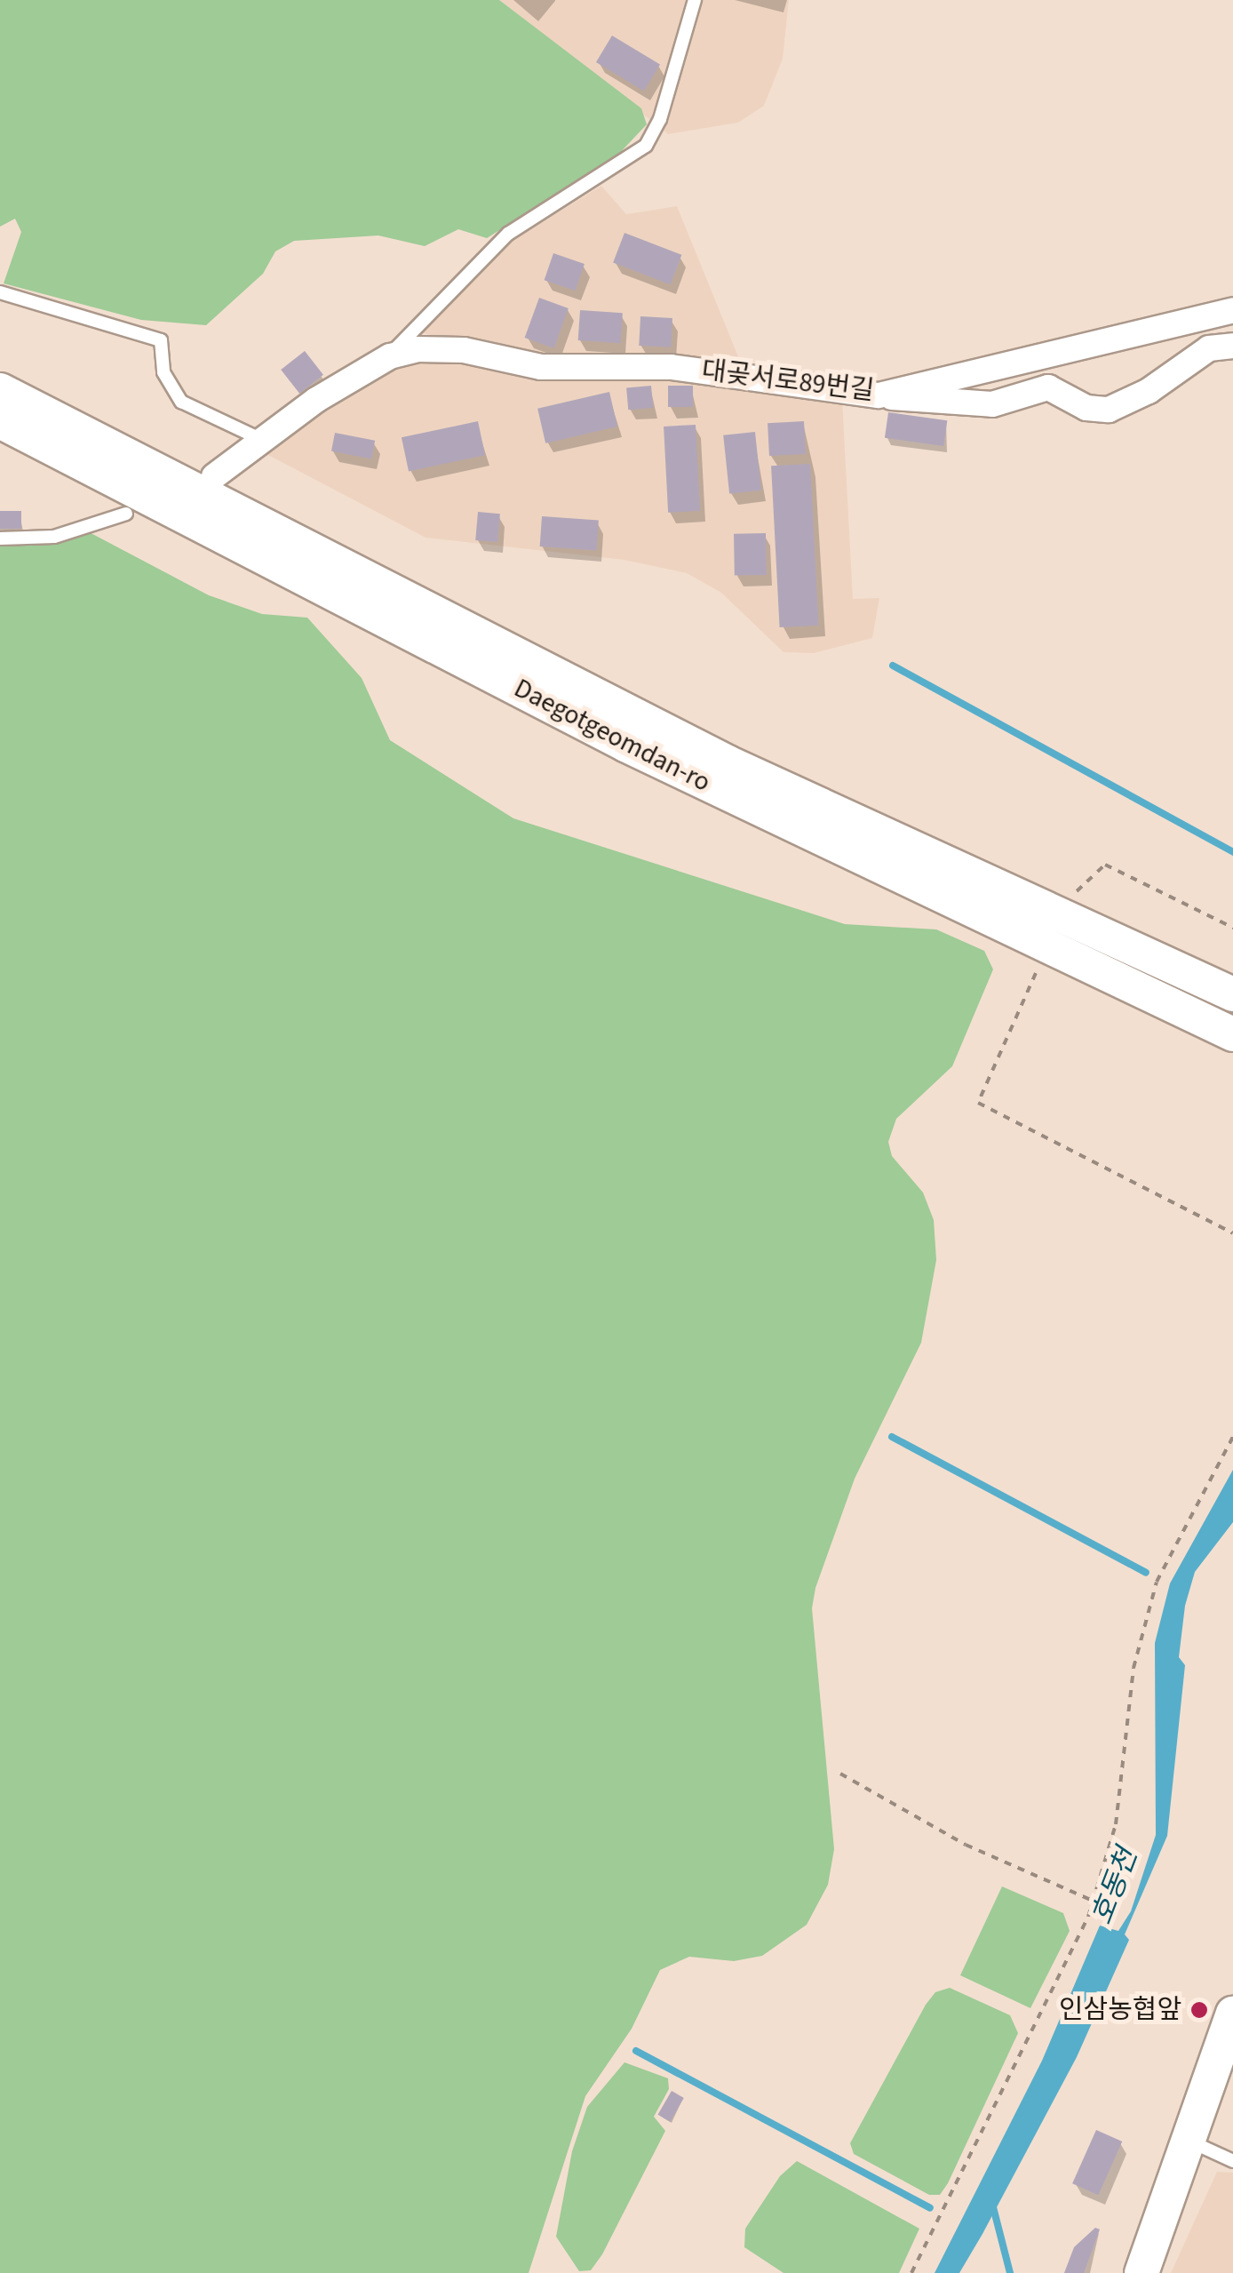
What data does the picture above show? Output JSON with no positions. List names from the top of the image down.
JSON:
{
  "streets": {
    "main road": ["Daegotgeomdan-ro"],
    "street": ["대곶서로89번길"]
  },
  "water": ["호동천"],
  "places": ["인삼농협앞"]
}
